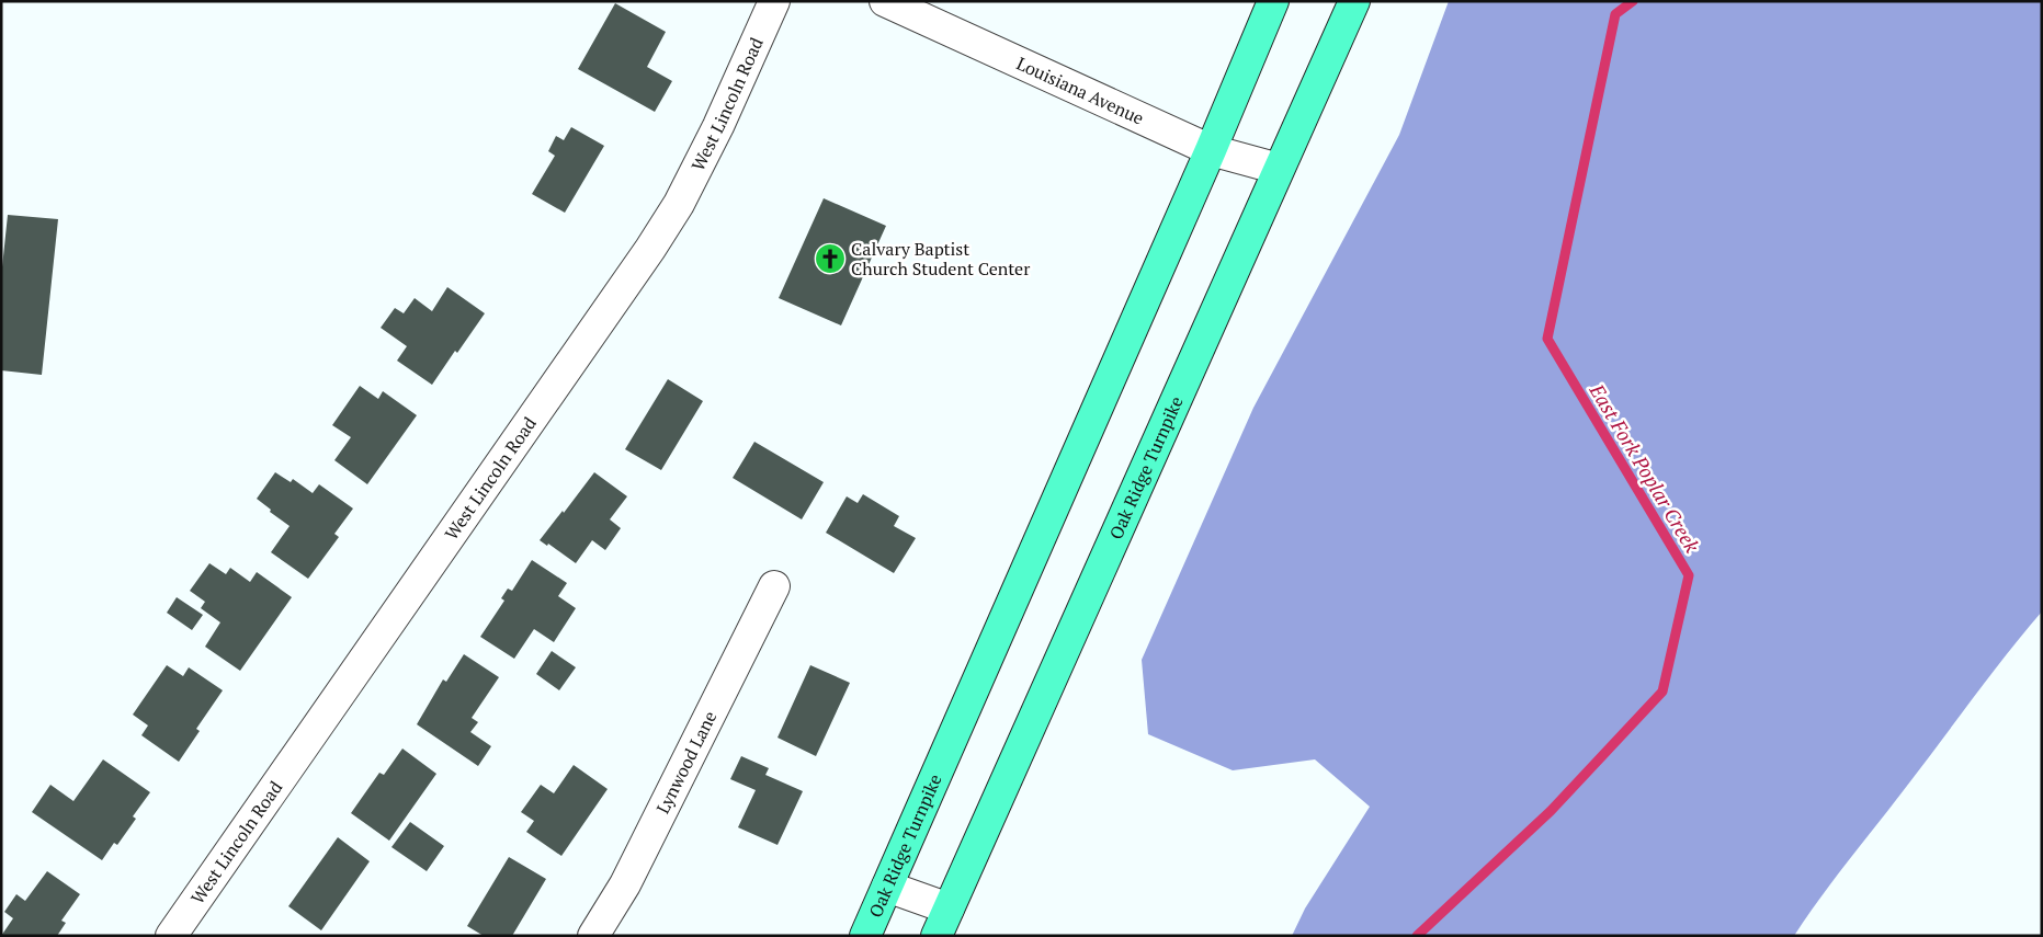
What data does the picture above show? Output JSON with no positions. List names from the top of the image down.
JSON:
{
  "streets": {
    "highway": ["Oak Ridge Turnpike"],
    "street": ["Louisiana Avenue", "West Lincoln Road", "Lynwood Lane"]
  },
  "crossings": [
    ["Louisiana Avenue", "Oak Ridge Turnpike"]
  ],
  "water": ["East Fork Poplar Creek"],
  "places": {
    "church": ["Calvary Baptist Church Student Center"]
  }
}
